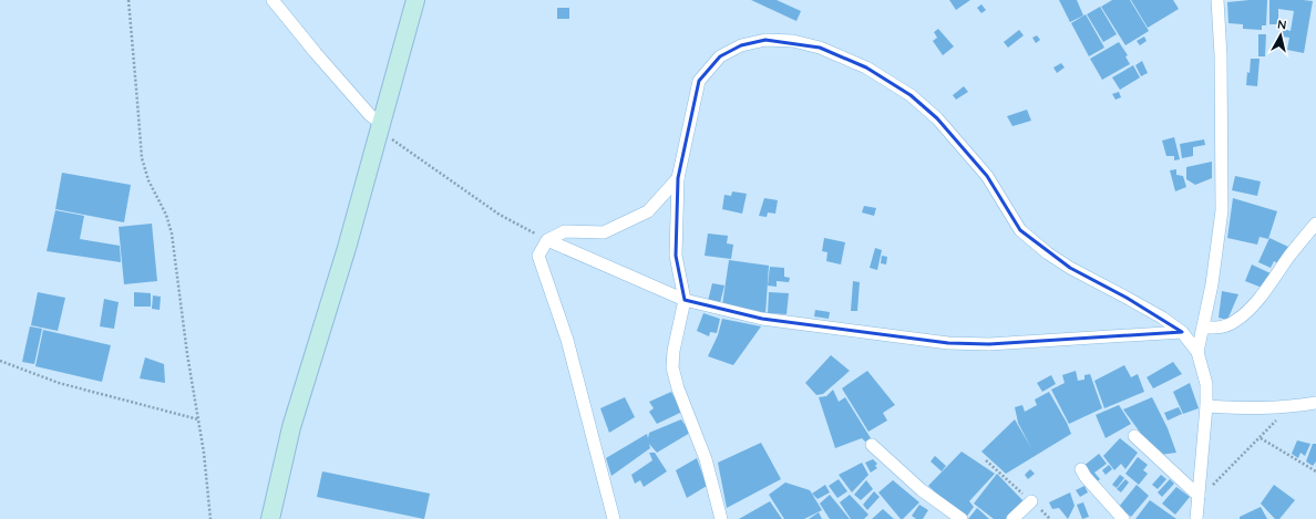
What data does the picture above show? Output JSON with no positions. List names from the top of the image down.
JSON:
{
  "north": "top"
}
